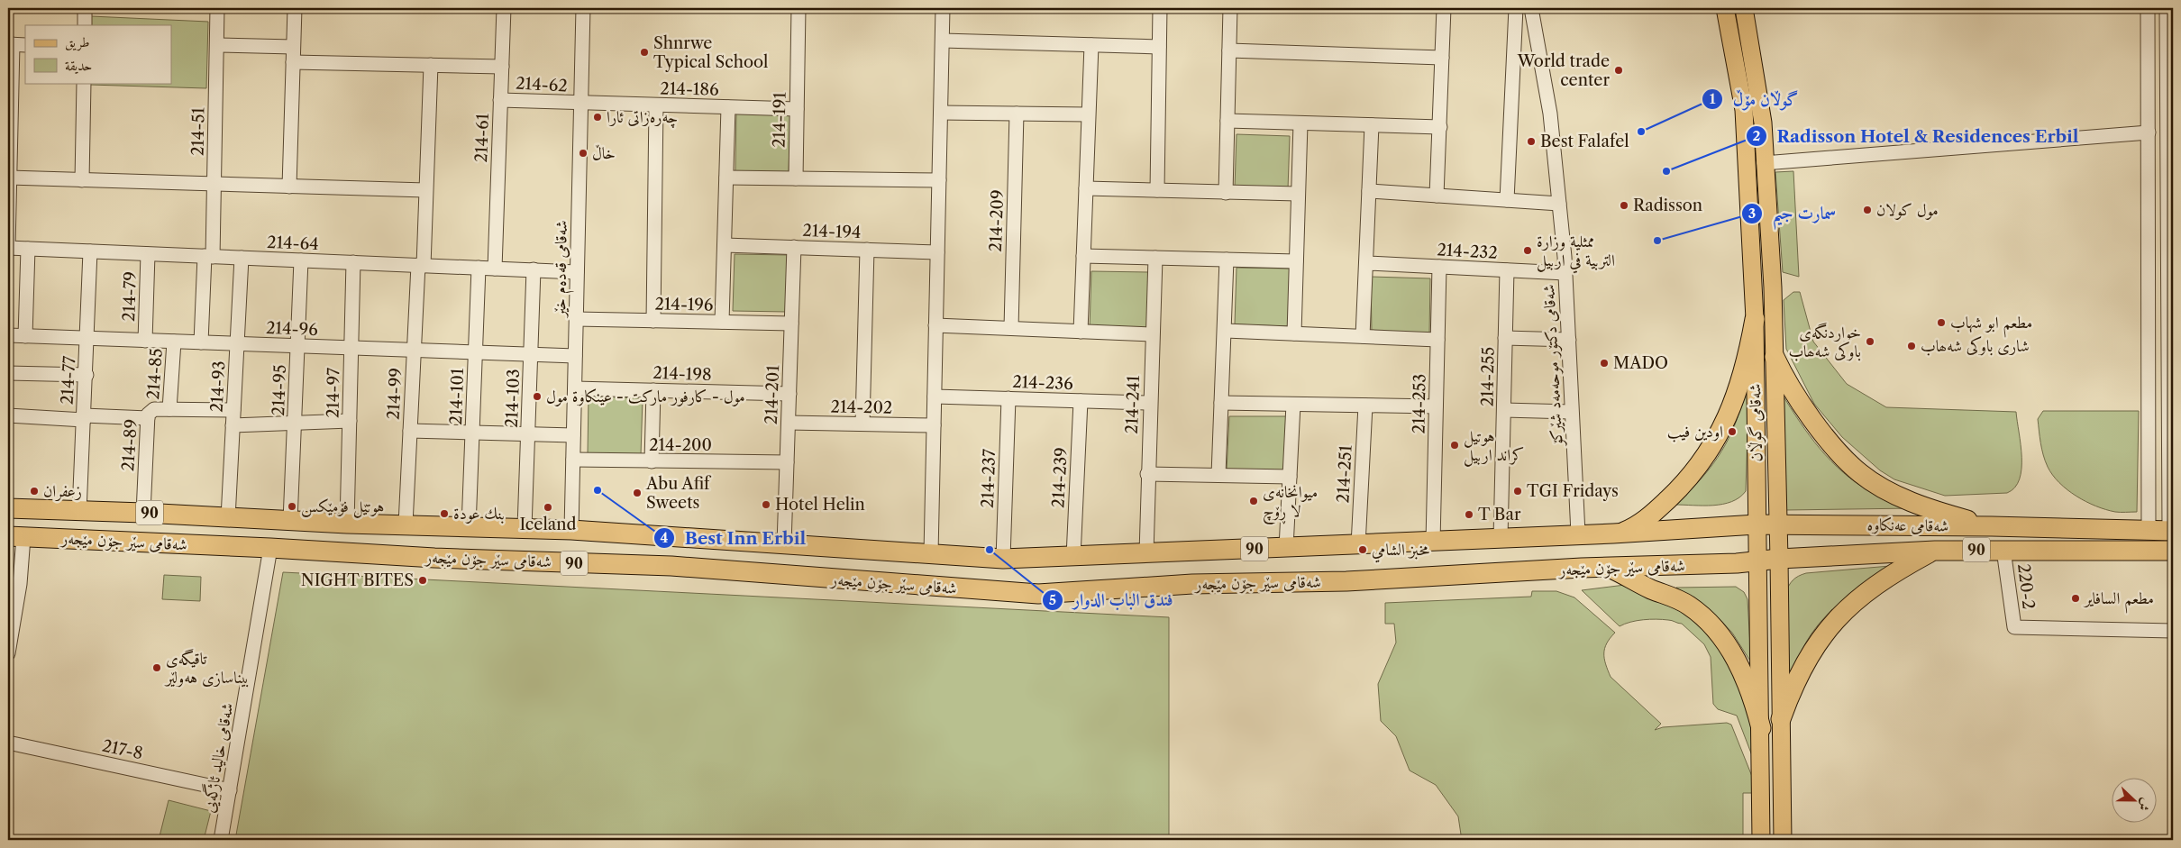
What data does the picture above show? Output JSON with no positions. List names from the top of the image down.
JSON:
{
  "streets": {
    "highway": ["90", "شەقامی عەنکاوە", "شەقامی سێر جۆن مێجەر"],
    "main road": ["شەقامی گوڵان"],
    "street": [
      "214-62",
      "214-186",
      "214-191",
      "214-51",
      "214-61",
      "214-209",
      "214-194",
      "214-64",
      "214-232",
      "شەقامی قەدەم خێر",
      "214-79",
      "214-196",
      "214-96",
      "شەقامی دکتۆر موحەمەد شێرکۆ",
      "214-85",
      "214-198",
      "214-255",
      "214-77",
      "214-236",
      "214-93",
      "214-95",
      "214-97",
      "214-99",
      "214-201",
      "214-101",
      "214-103",
      "214-253",
      "214-241",
      "214-202",
      "214-89",
      "214-200",
      "214-251",
      "214-239",
      "214-237",
      "220-2",
      "217-8",
      "شەقامی خالید ئاژگەیی"
    ]
  },
  "crossings": [
    ["214-62", "214-186"],
    ["214-62", "214-61"],
    ["214-62", "شەقامی قەدەم خێر"],
    ["214-186", "214-191"],
    ["214-186", "شەقامی قەدەم خێر"],
    ["214-51", "214-64"],
    ["214-51", "214-96"],
    ["214-61", "214-64"],
    ["214-194", "214-201"],
    ["214-64", "شەقامی قەدەم خێر"],
    ["214-64", "214-79"],
    ["214-64", "214-77"],
    ["214-64", "214-93"],
    ["214-64", "214-95"],
    ["214-64", "214-97"],
    ["214-64", "214-99"],
    ["214-64", "214-101"],
    ["214-64", "214-103"],
    ["214-232", "شەقامی دکتۆر موحەمەد شێرکۆ"],
    ["214-232", "214-255"],
    ["214-232", "214-253"],
    ["شەقامی قەدەم خێر", "214-196"],
    ["شەقامی قەدەم خێر", "214-96"],
    ["شەقامی قەدەم خێر", "214-198"],
    ["شەقامی قەدەم خێر", "214-200"],
    ["شەقامی قەدەم خێر", "شەقامی سێر جۆن مێجەر"],
    ["214-79", "214-96"],
    ["214-196", "214-201"],
    ["214-96", "214-85"],
    ["214-96", "214-77"],
    ["214-96", "214-93"],
    ["214-96", "214-95"],
    ["214-96", "214-97"],
    ["214-96", "214-99"],
    ["214-96", "214-101"],
    ["214-96", "214-103"],
    ["شەقامی دکتۆر موحەمەد شێرکۆ", "شەقامی سێر جۆن مێجەر"],
    ["214-85", "214-89"],
    ["214-198", "214-201"],
    ["214-255", "شەقامی سێر جۆن مێجەر"],
    ["214-77", "شەقامی سێر جۆن مێجەر"],
    ["214-236", "214-241"],
    ["214-236", "214-239"],
    ["214-236", "214-237"],
    ["214-93", "214-89"],
    ["214-93", "شەقامی سێر جۆن مێجەر"],
    ["214-95", "شەقامی سێر جۆن مێجەر"],
    ["214-97", "شەقامی سێر جۆن مێجەر"],
    ["214-99", "شەقامی سێر جۆن مێجەر"],
    ["214-201", "214-202"],
    ["214-201", "214-200"],
    ["214-201", "شەقامی سێر جۆن مێجەر"],
    ["214-101", "شەقامی سێر جۆن مێجەر"],
    ["214-103", "شەقامی سێر جۆن مێجەر"],
    ["214-253", "شەقامی سێر جۆن مێجەر"],
    ["214-241", "شەقامی سێر جۆن مێجەر"],
    ["شەقامی گوڵان", "شەقامی عەنکاوە"],
    ["شەقامی گوڵان", "شەقامی سێر جۆن مێجەر"],
    ["214-89", "شەقامی سێر جۆن مێجەر"],
    ["214-251", "شەقامی سێر جۆن مێجەر"],
    ["214-239", "شەقامی سێر جۆن مێجەر"],
    ["214-237", "شەقامی سێر جۆن مێجەر"],
    ["شەقامی عەنکاوە", "شەقامی سێر جۆن مێجەر"],
    ["شەقامی عەنکاوە", "220-2"],
    ["شەقامی سێر جۆن مێجەر", "شەقامی خالید ئاژگەیی"],
    ["217-8", "شەقامی خالید ئاژگەیی"]
  ],
  "places": [
    "Shnrwe Typical School",
    "World trade center",
    "چەرەزاتی ئارا",
    "گوڵان مۆڵ",
    "Best Falafel",
    "خاڵ",
    "Radisson Hotel & Residences Erbil",
    "Radisson",
    "مول كولان",
    "سمارت جیم",
    "ممثلية وزارة التربية في اربيل",
    "مطعم ابو شهاب",
    "خواردنگەی باوکی شەھاب",
    "شاری باوکی شەھاب",
    "MADO",
    "مول - كارفور ماركت - عينكاوة مول",
    "اودين فيب",
    "هوتيل كراند اربيل",
    "Best Inn Erbil",
    "زعفران",
    "TGI Fridays",
    "Abu Afif Sweets",
    "میوانخانەی لا ڕۆچ",
    "Hotel Helin",
    "هوتێل فۆمێکس",
    "Iceland",
    "بنك عودة",
    "T Bar",
    "فندق الباب الدوار",
    "مخبز الشامي",
    "NIGHT BITES",
    "مطعم السافایر",
    "تاقیگەی بیناسازی هەولێر"
  ],
  "legend": ["طريق", "حديقة"],
  "north": "right"
}
